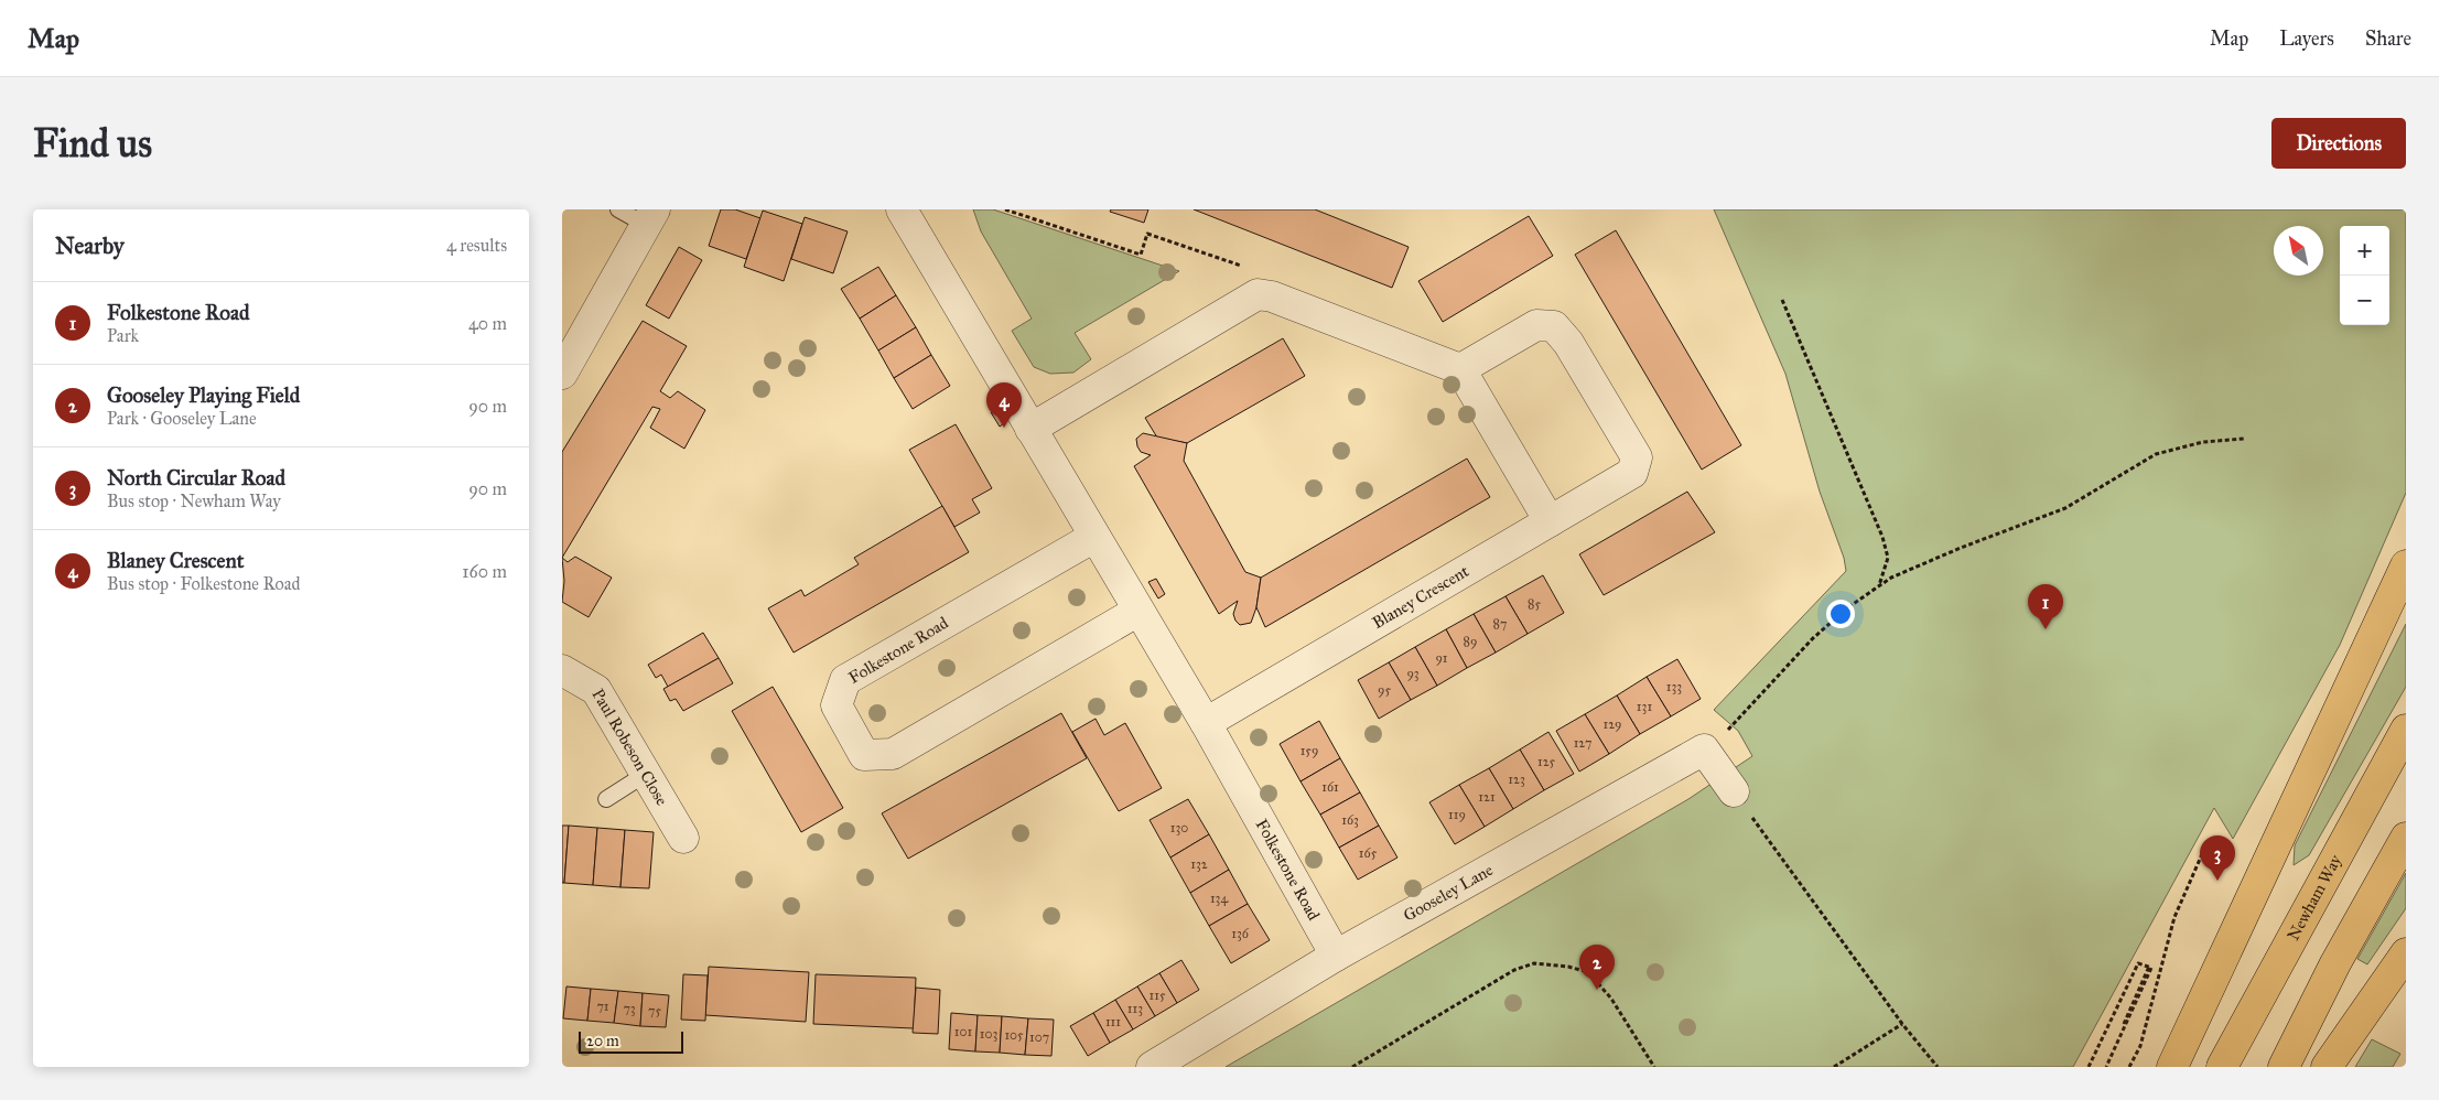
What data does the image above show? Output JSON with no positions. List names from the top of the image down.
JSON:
{
  "streets": {
    "highway": ["Newham Way"],
    "street": [
      "Blaney Crescent",
      "Folkestone Road",
      "Paul Robeson Close",
      "Gooseley Lane"
    ]
  },
  "crossings": [
    ["Blaney Crescent", "Folkestone Road"],
    ["Folkestone Road", "Gooseley Lane"]
  ],
  "house_numbers": [
    "85",
    "87",
    "89",
    "91",
    "93",
    "133",
    "95",
    "131",
    "129",
    "127",
    "159",
    "125",
    "123",
    "161",
    "121",
    "119",
    "163",
    "130",
    "165",
    "132",
    "134",
    "136",
    "115",
    "71",
    "73",
    "113",
    "75",
    "111",
    "101",
    "103",
    "105",
    "107"
  ],
  "scale_bar": "20 m",
  "north": "top left",
  "page": {
    "header": "Map",
    "nav": ["Map", "Layers", "Share"],
    "buttons": "Directions",
    "title": "Find us",
    "heading": ["Nearby", "4 results"],
    "map_buttons": ["+", "−"],
    "list": [
      {
        "mark": "1",
        "name": "Folkestone Road",
        "note": "Park",
        "value": "40 m"
      },
      {
        "mark": "2",
        "name": "Gooseley Playing Field",
        "note": "Park · Gooseley Lane",
        "value": "90 m"
      },
      {
        "mark": "3",
        "name": "North Circular Road",
        "note": "Bus stop · Newham Way",
        "value": "90 m"
      },
      {
        "mark": "4",
        "name": "Blaney Crescent",
        "note": "Bus stop · Folkestone Road",
        "value": "160 m"
      }
    ],
    "pins": [
      "4",
      "1",
      "3",
      "2"
    ],
    "scale": "20 m"
  }
}
